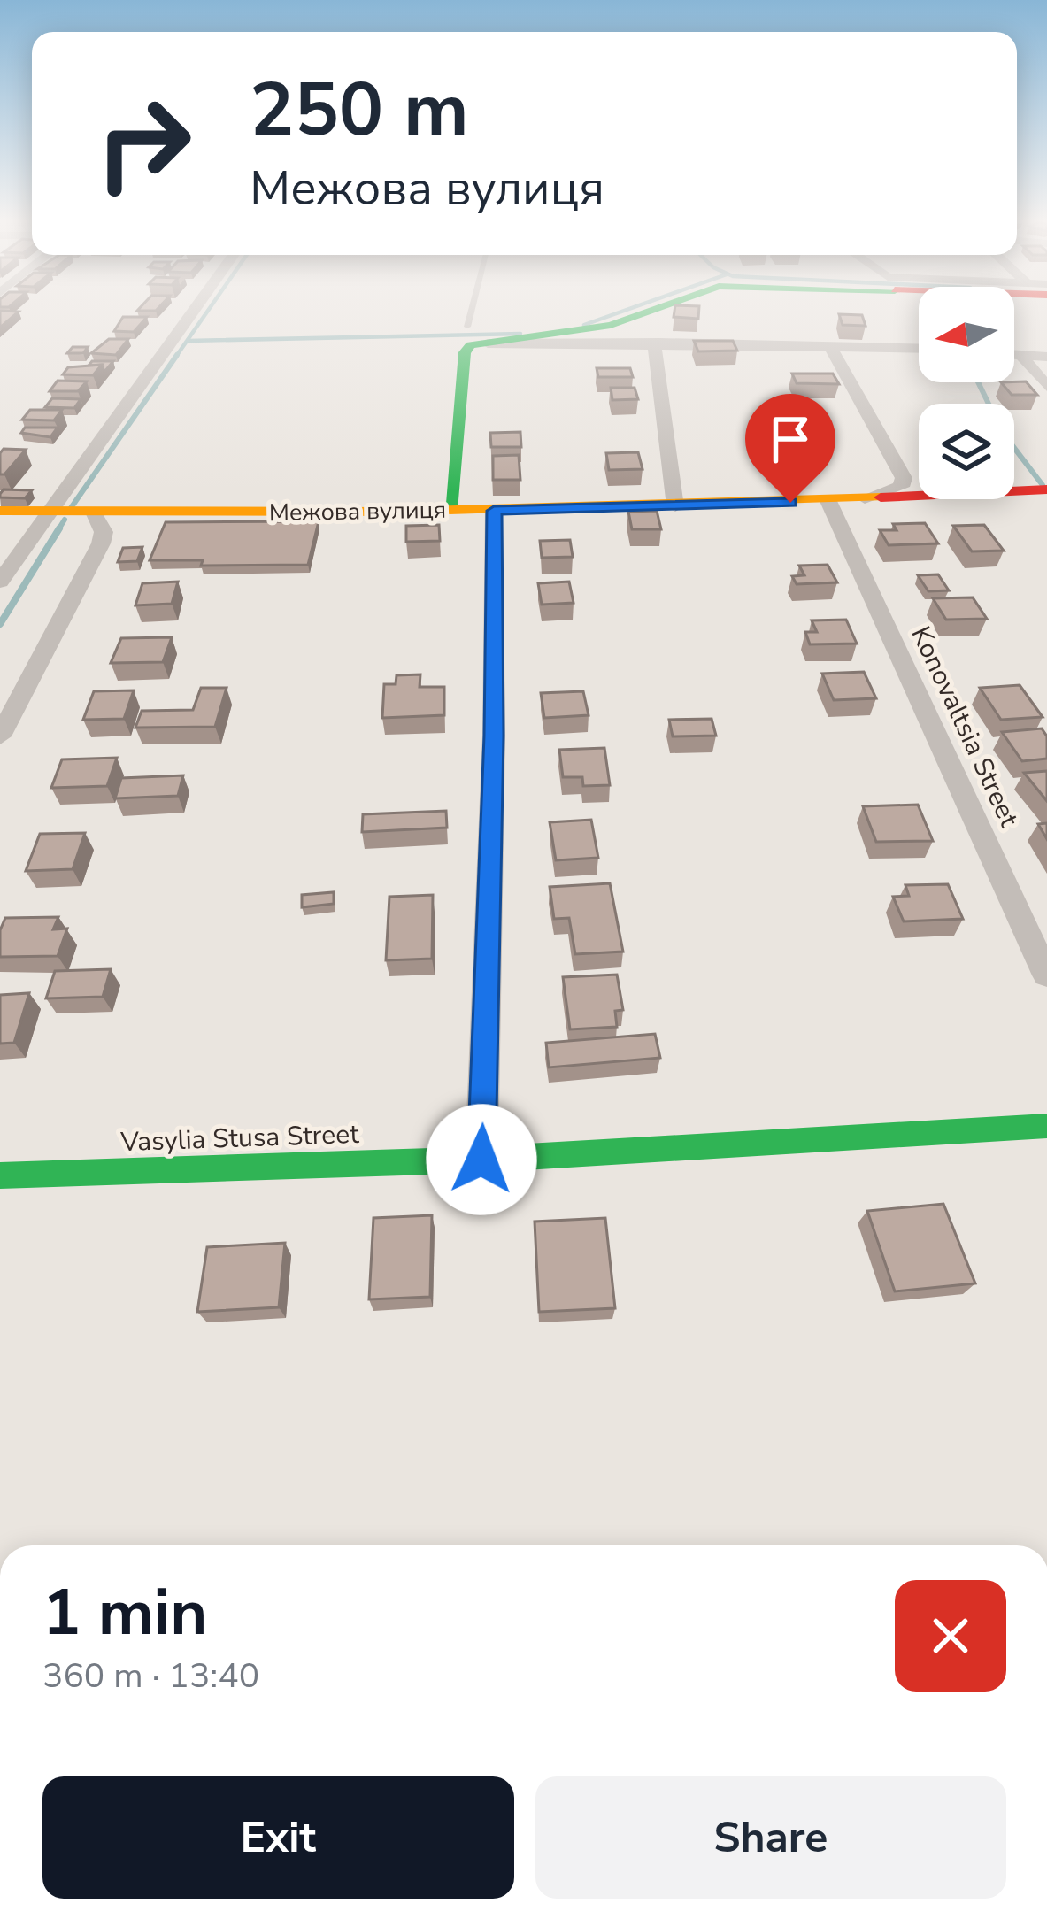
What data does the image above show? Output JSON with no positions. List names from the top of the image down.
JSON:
{
  "streets": {
    "street": ["Межова вулиця", "Konovaltsia Street", "Vasylia Stusa Street"]
  },
  "crossings": [
    ["Межова вулиця", "Konovaltsia Street"]
  ],
  "north": "left",
  "page": {
    "turn": ["250 m", "Межова вулиця"],
    "heading": ["1 min", "360 m · 13:40"],
    "buttons": ["Exit", "Share"]
  }
}
